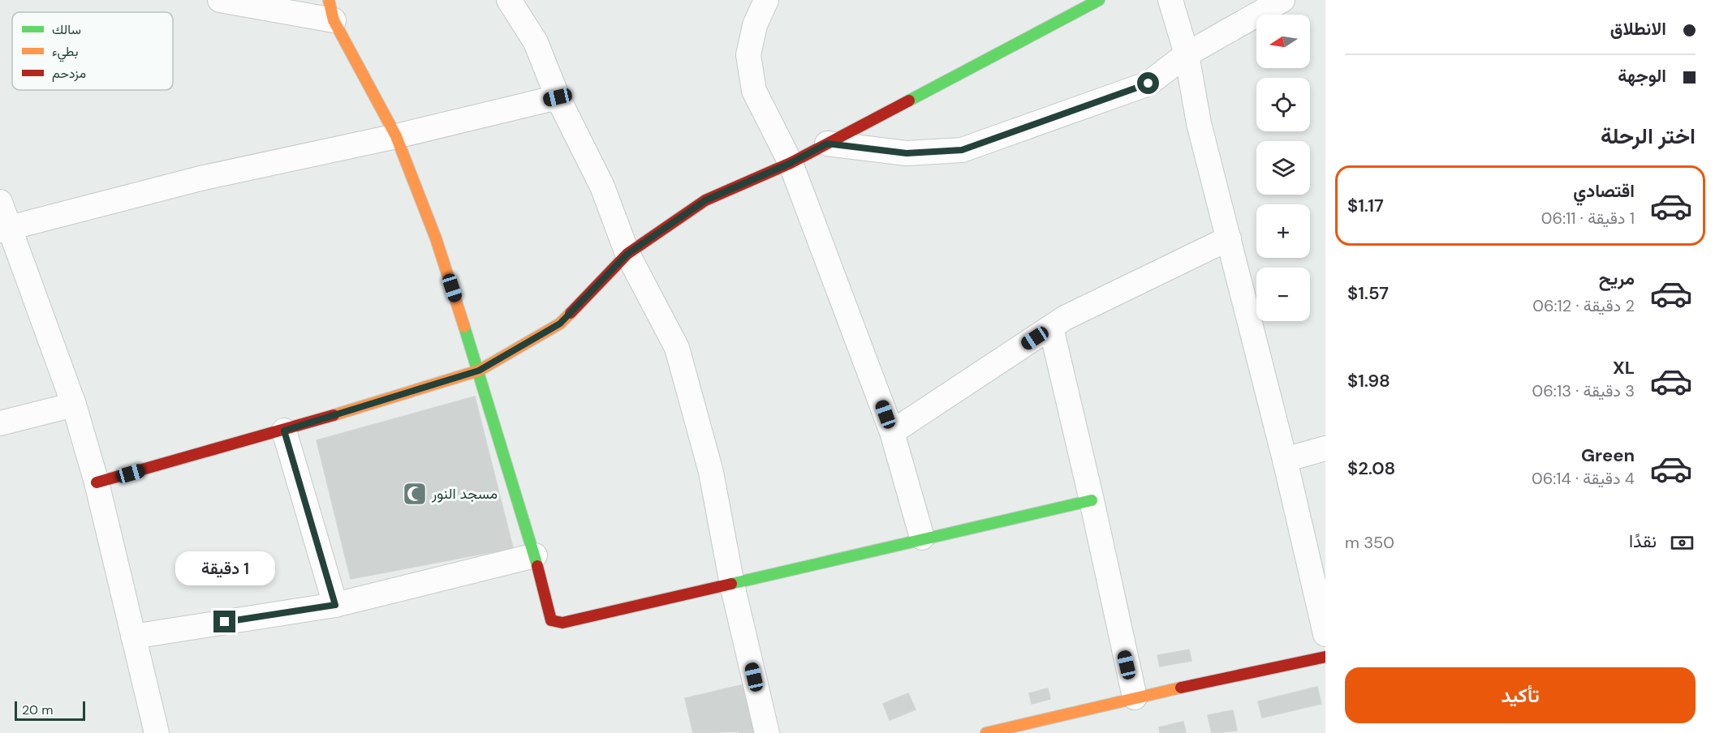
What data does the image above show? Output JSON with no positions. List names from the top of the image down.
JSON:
{
  "places": {
    "mosque": ["مسجد النور"]
  },
  "legend": ["سالك", "بطيء", "مزدحم"],
  "scale_bar": "20 m",
  "north": "left",
  "page": {
    "banner": ["الانطلاق", "الوجهة"],
    "map_buttons": ["+", "−"],
    "heading": "اختر الرحلة",
    "list": [
      {
        "name": "اقتصادي",
        "note": "1 دقيقة · 06:11",
        "value": "$1.17"
      },
      {
        "name": "مريح",
        "note": "2 دقيقة · 06:12",
        "value": "$1.57"
      },
      {
        "name": "XL",
        "note": "3 دقيقة · 06:13",
        "value": "$1.98"
      },
      {
        "name": "Green",
        "note": "4 دقيقة · 06:14",
        "value": "$2.08"
      }
    ],
    "pay": ["نقدًا", "350 m"],
    "bubble": "1 دقيقة",
    "buttons": "تأكيد",
    "scale": "20 m"
  }
}
